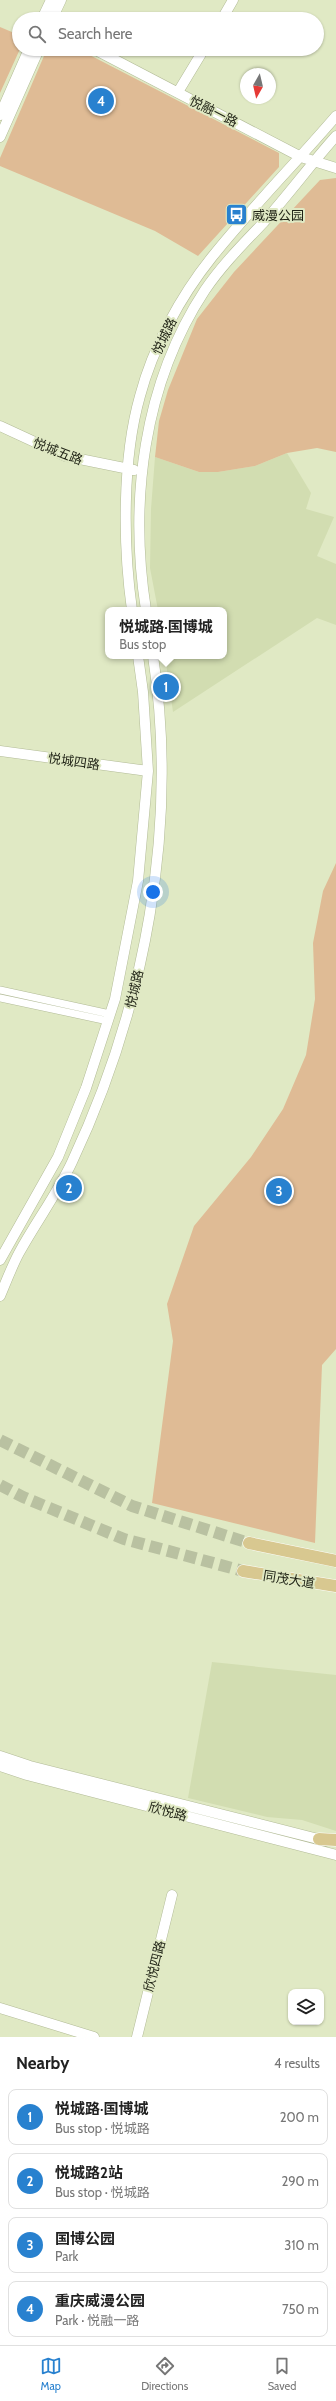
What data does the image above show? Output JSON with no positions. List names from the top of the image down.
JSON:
{
  "streets": {
    "main road": [
      "悦融一路",
      "悦城路",
      "悦城五路",
      "悦城四路",
      "同茂大道",
      "欣悦路",
      "欣悦四路"
    ]
  },
  "crossings": [
    ["悦融一路", "悦城路"],
    ["悦城路", "悦城五路"],
    ["悦城路", "悦城四路"]
  ],
  "places": {
    "bus stop": ["威漫公园"]
  },
  "north": "bottom",
  "page": {
    "search": "Search here",
    "pins": [
      "4",
      "1",
      "2",
      "3"
    ],
    "popup": ["悦城路·国博城", "Bus stop"],
    "heading": ["Nearby", "4 results"],
    "list": [
      {
        "mark": "1",
        "name": "悦城路·国博城",
        "note": "Bus stop · 悦城路",
        "value": "200 m"
      },
      {
        "mark": "2",
        "name": "悦城路2站",
        "note": "Bus stop · 悦城路",
        "value": "290 m"
      },
      {
        "mark": "3",
        "name": "国博公园",
        "note": "Park",
        "value": "310 m"
      },
      {
        "mark": "4",
        "name": "重庆威漫公园",
        "note": "Park · 悦融一路",
        "value": "750 m"
      }
    ],
    "nav": ["Map", "Directions", "Saved"]
  }
}
